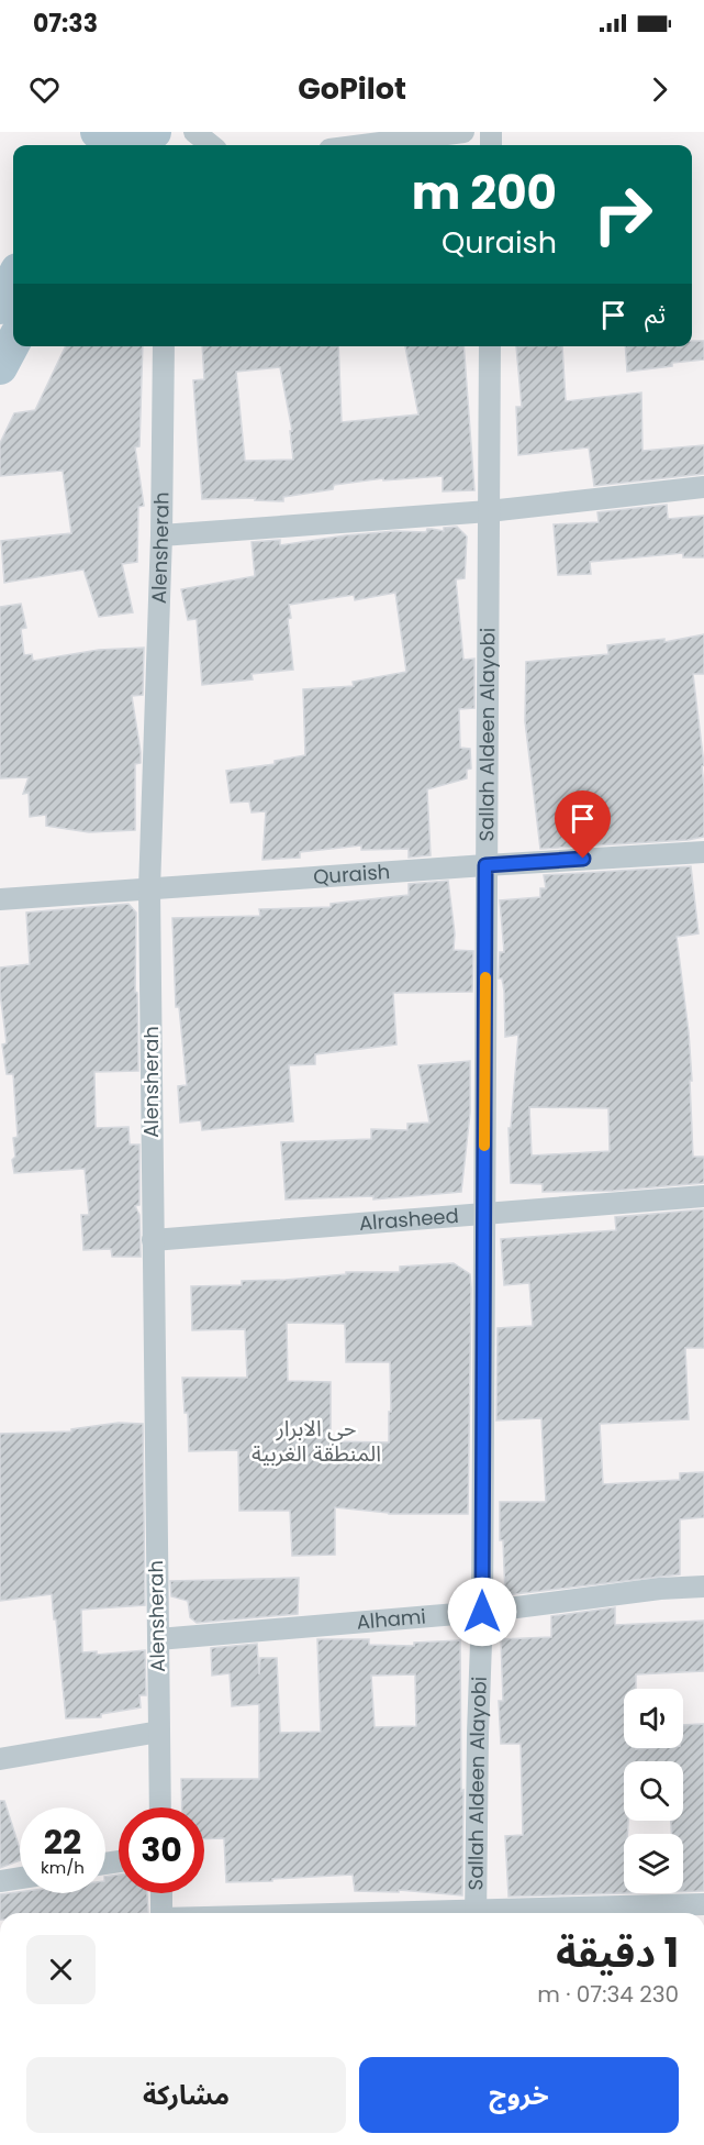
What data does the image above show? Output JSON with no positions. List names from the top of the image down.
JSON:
{
  "streets": {
    "street": [
      "Alensherah",
      "Sallah Aldeen Alayobi",
      "Quraish",
      "Alrasheed",
      "Alhami"
    ]
  },
  "crossings": [
    ["Alensherah", "Quraish"],
    ["Alensherah", "Alrasheed"],
    ["Alensherah", "Alhami"],
    ["Sallah Aldeen Alayobi", "Quraish"],
    ["Sallah Aldeen Alayobi", "Alrasheed"],
    ["Sallah Aldeen Alayobi", "Alhami"]
  ],
  "districts": ["حي الابرار المنطقة الغربية"],
  "page": {
    "status": "07:33",
    "header": "GoPilot",
    "turn": ["200 m", "Quraish"],
    "then": "ثم",
    "speed": "22 km/h",
    "limit": "30",
    "heading": ["1 دقيقة", "230 m · 07:34"],
    "buttons": ["خروج", "مشاركة"]
  }
}
